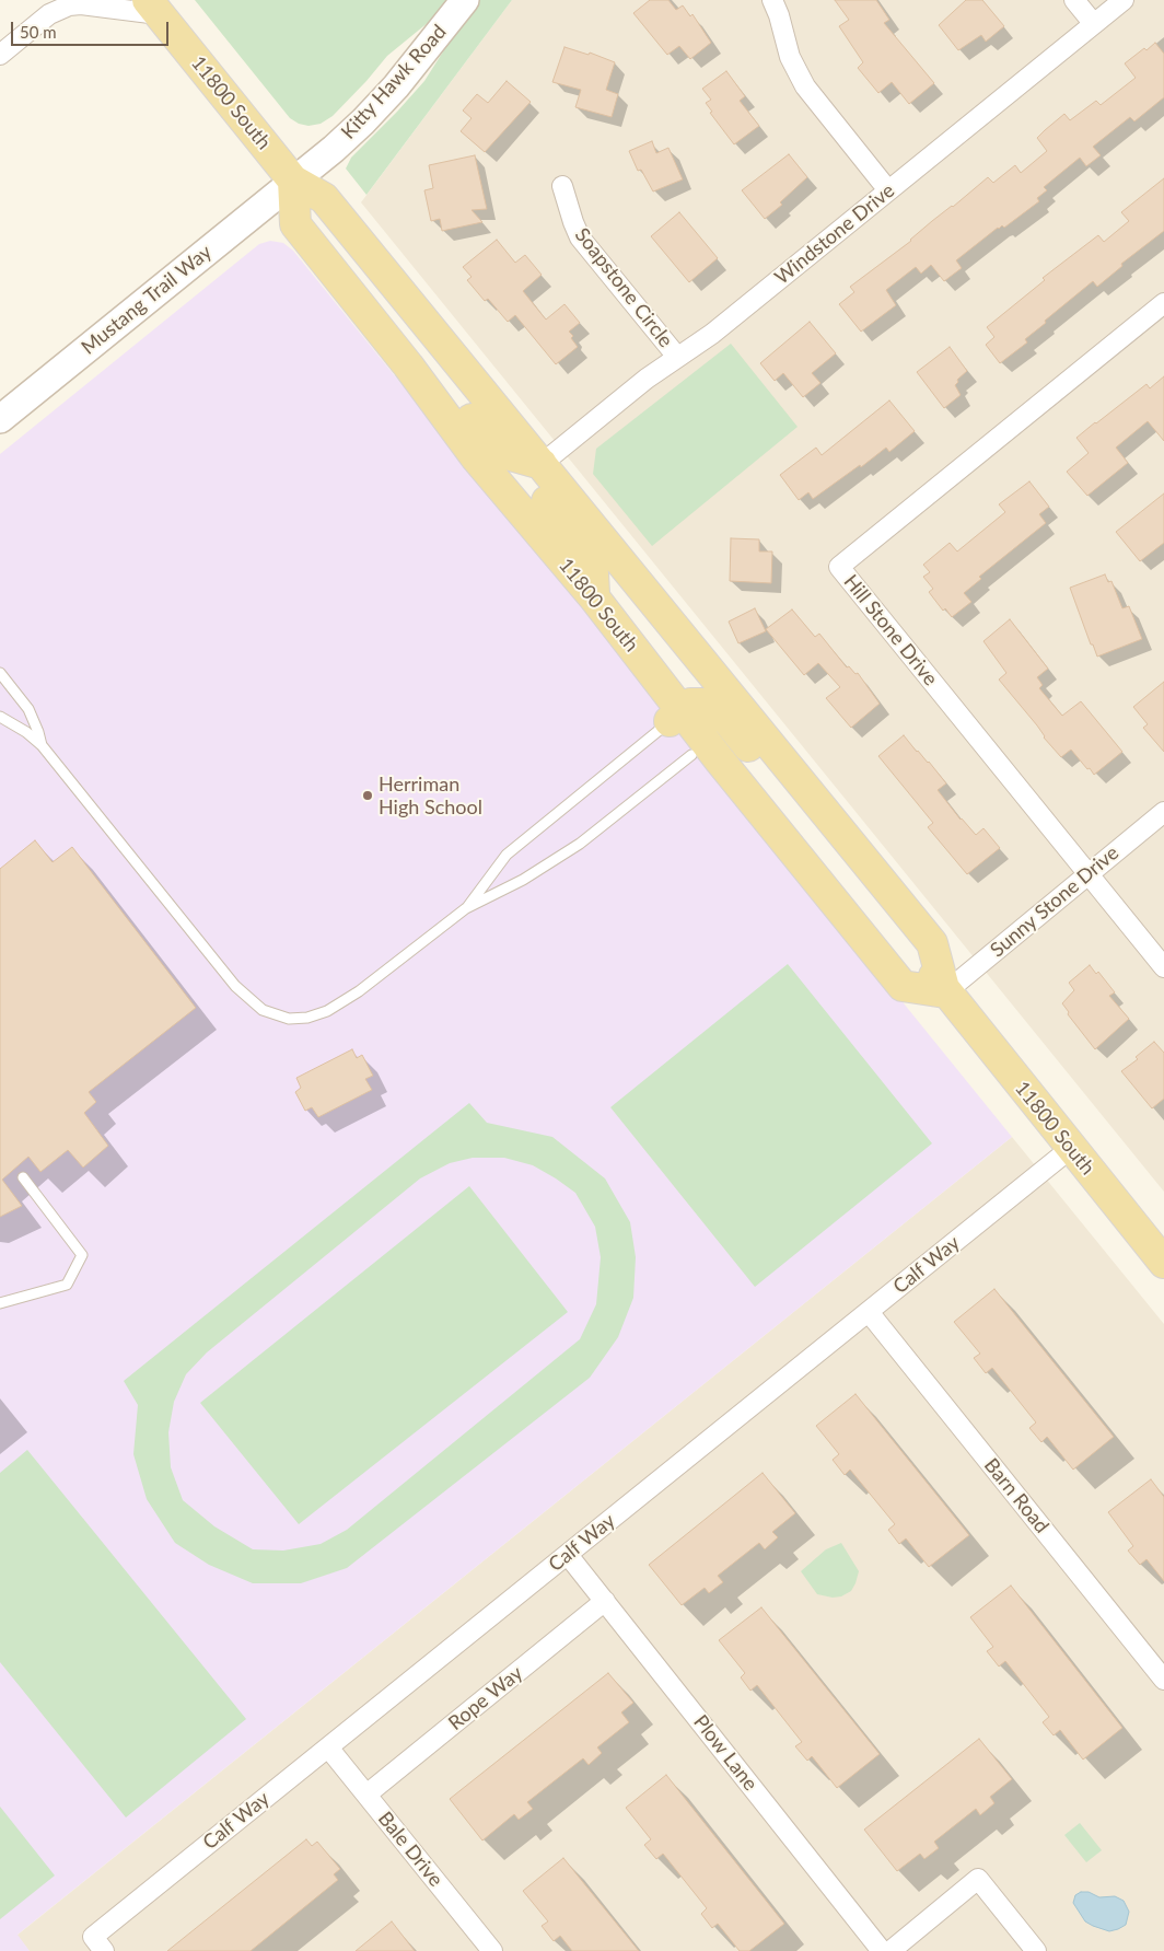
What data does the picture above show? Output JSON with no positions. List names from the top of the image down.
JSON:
{
  "streets": {
    "main road": ["Kitty Hawk Road", "11800 South", "Mustang Trail Way"],
    "street": [
      "Windstone Drive",
      "Soapstone Circle",
      "Hill Stone Drive",
      "Sunny Stone Drive",
      "Calf Way",
      "Barn Road",
      "Rope Way",
      "Plow Lane",
      "Bale Drive"
    ]
  },
  "crossings": [
    ["Kitty Hawk Road", "11800 South"],
    ["Kitty Hawk Road", "Mustang Trail Way"],
    ["11800 South", "Windstone Drive"],
    ["11800 South", "Mustang Trail Way"],
    ["11800 South", "Sunny Stone Drive"],
    ["11800 South", "Calf Way"],
    ["Windstone Drive", "Soapstone Circle"],
    ["Hill Stone Drive", "Sunny Stone Drive"],
    ["Calf Way", "Barn Road"],
    ["Calf Way", "Plow Lane"],
    ["Calf Way", "Bale Drive"],
    ["Rope Way", "Plow Lane"],
    ["Rope Way", "Bale Drive"]
  ],
  "places": ["Herriman High School"],
  "scale_bar": "50 m"
}
